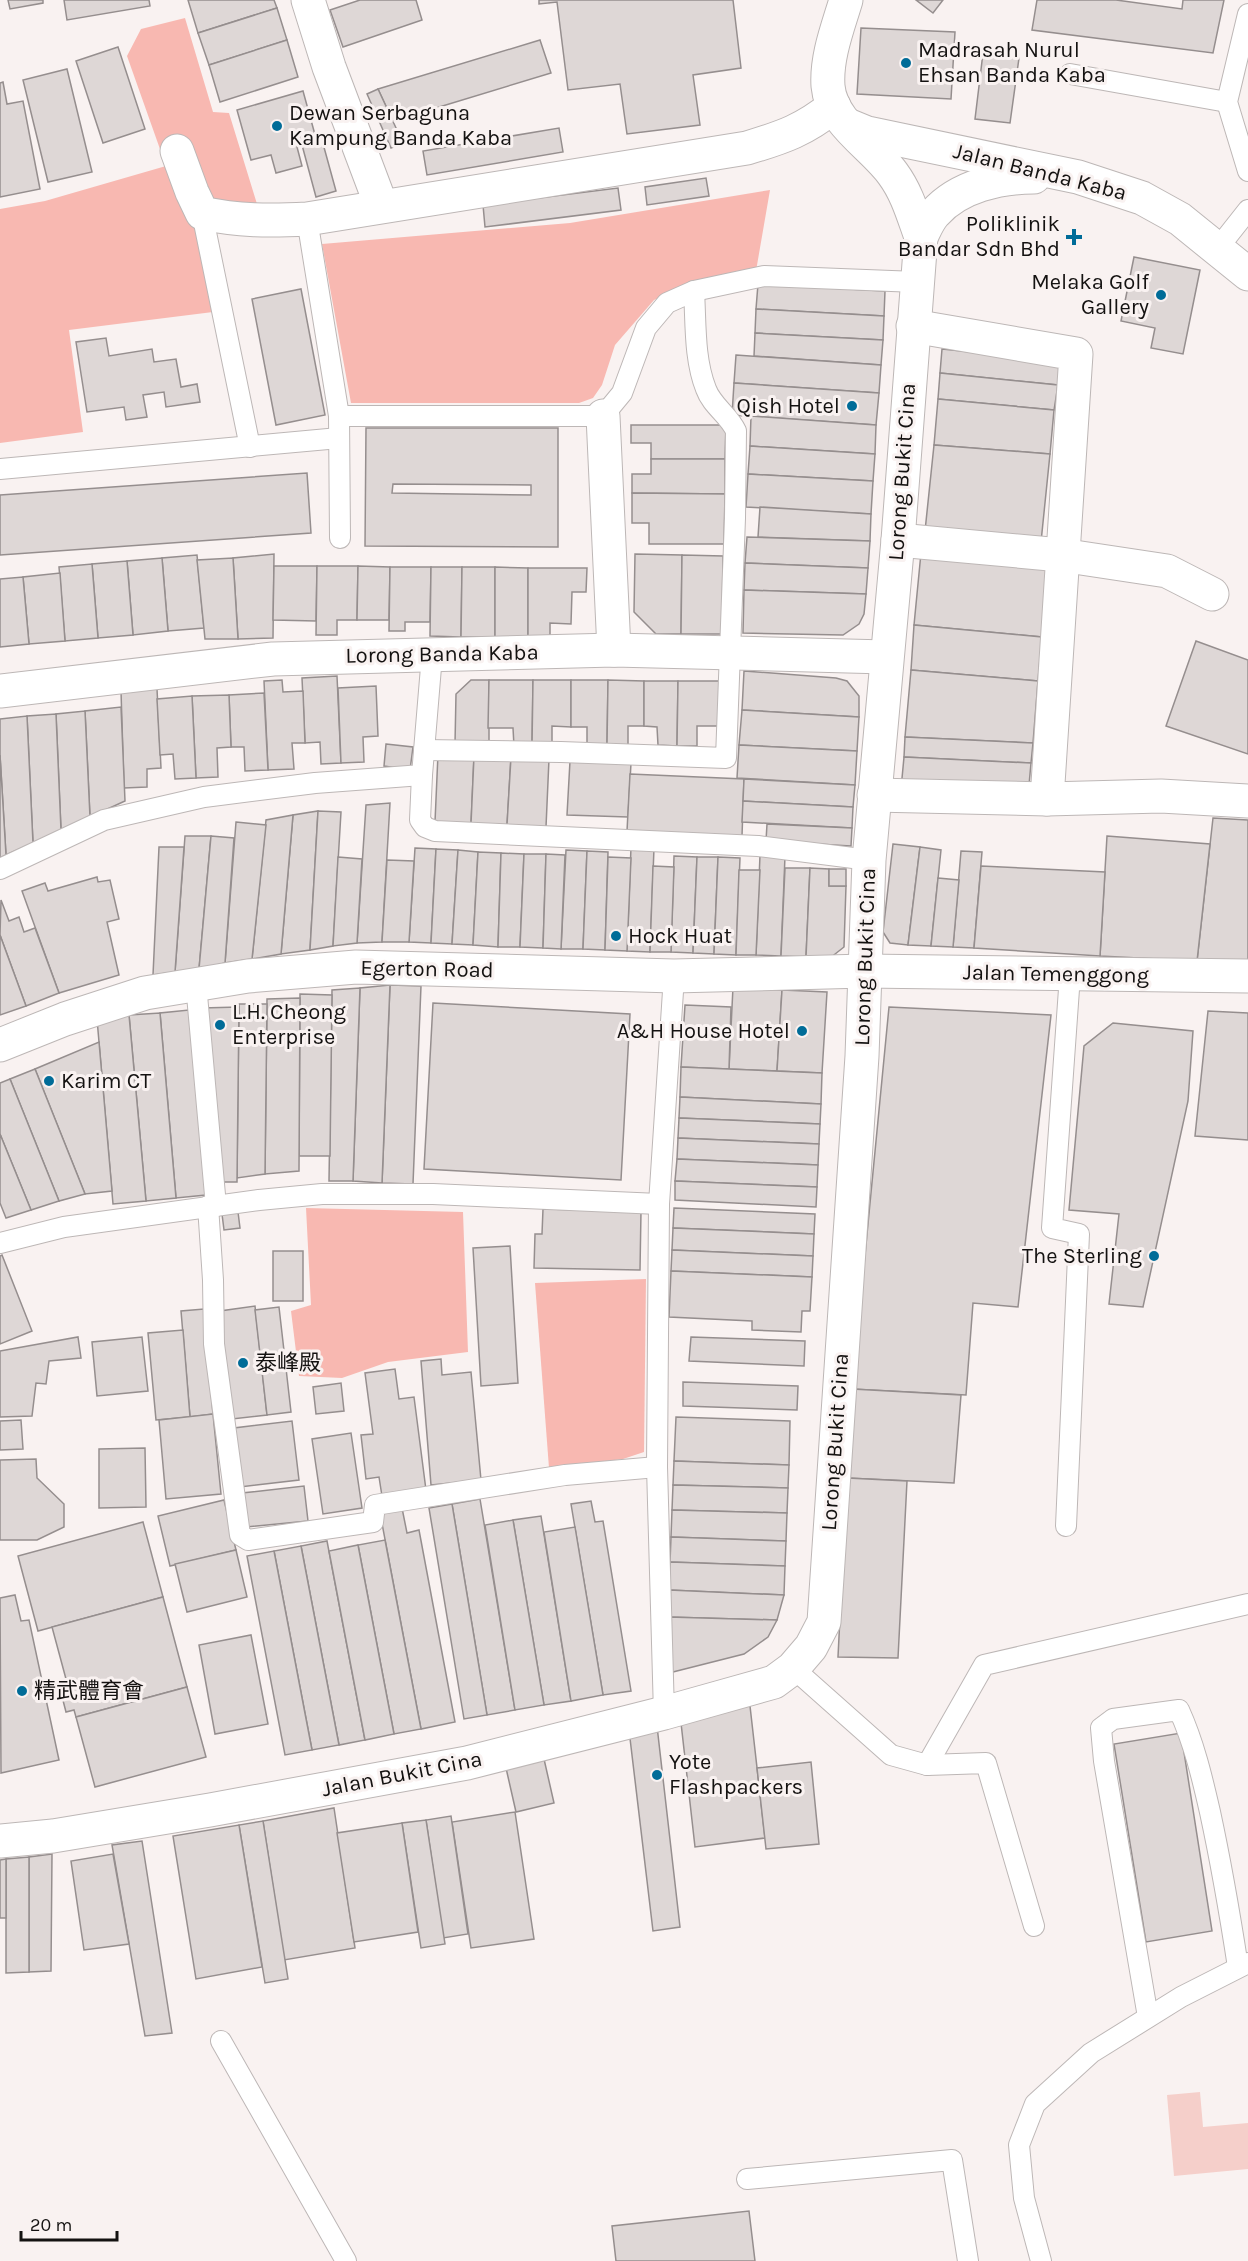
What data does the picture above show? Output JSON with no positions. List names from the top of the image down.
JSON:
{
  "streets": {
    "street": [
      "Jalan Banda Kaba",
      "Lorong Bukit Cina",
      "Lorong Banda Kaba",
      "Egerton Road",
      "Jalan Temenggong",
      "Jalan Bukit Cina"
    ]
  },
  "crossings": [
    ["Jalan Banda Kaba", "Lorong Bukit Cina"],
    ["Lorong Bukit Cina", "Lorong Banda Kaba"],
    ["Lorong Bukit Cina", "Egerton Road"],
    ["Lorong Bukit Cina", "Jalan Temenggong"],
    ["Lorong Bukit Cina", "Jalan Bukit Cina"],
    ["Egerton Road", "Jalan Temenggong"]
  ],
  "places": {
    "other": [
      "Madrasah Nurul Ehsan Banda Kaba",
      "Dewan Serbaguna Kampung Banda Kaba",
      "Melaka Golf Gallery",
      "Qish Hotel",
      "Hock Huat",
      "L.H. Cheong Enterprise",
      "A&H House Hotel",
      "Karim CT",
      "The Sterling",
      "泰峰殿",
      "精武體育會",
      "Yote Flashpackers"
    ],
    "health": ["Poliklinik Bandar Sdn Bhd"]
  },
  "scale_bar": "20 m"
}
